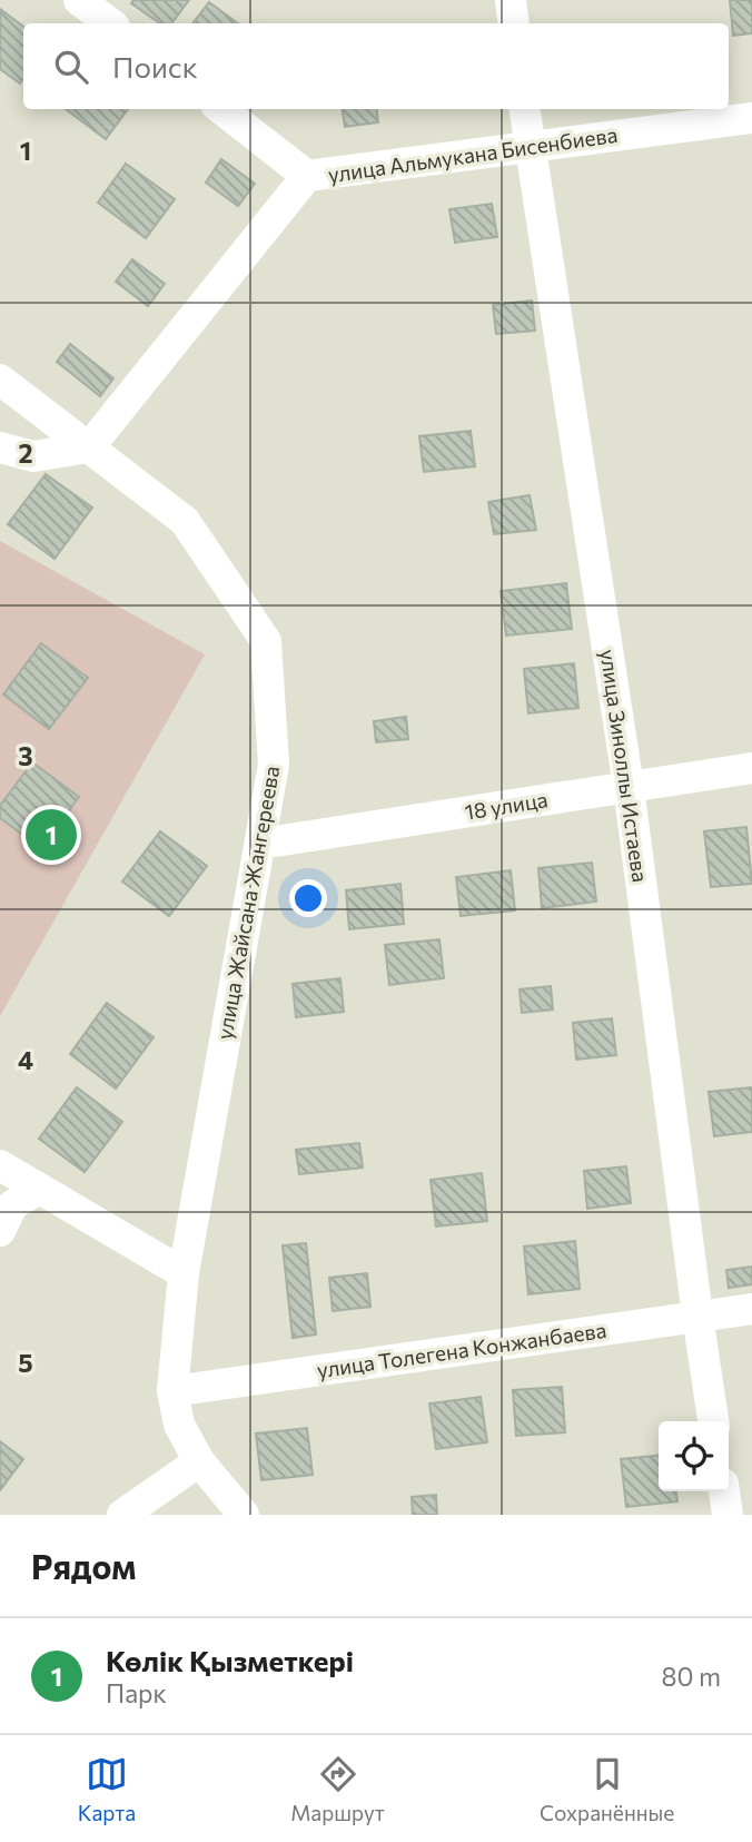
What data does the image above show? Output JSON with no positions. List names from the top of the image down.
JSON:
{
  "streets": {
    "street": [
      "улица Альмукана Бисенбиева",
      "улица Зиноллы Истаева",
      "18 улица",
      "улица Жайсана Жангереева",
      "улица Толегена Конжанбаева"
    ]
  },
  "crossings": [
    ["улица Альмукана Бисенбиева", "улица Зиноллы Истаева"],
    ["улица Альмукана Бисенбиева", "улица Жайсана Жангереева"],
    ["улица Зиноллы Истаева", "18 улица"],
    ["улица Зиноллы Истаева", "улица Толегена Конжанбаева"],
    ["18 улица", "улица Жайсана Жангереева"],
    ["улица Жайсана Жангереева", "улица Толегена Конжанбаева"]
  ],
  "page": {
    "search": "Поиск",
    "pins": "1",
    "heading": "Рядом",
    "list": [
      {
        "mark": "1",
        "name": "Көлік Қызметкері",
        "note": "Парк",
        "value": "80 m"
      }
    ],
    "nav": ["Карта", "Маршрут", "Сохранённые"]
  },
  "grid": {
    "rows": [
      "1",
      "2",
      "3",
      "4",
      "5"
    ]
  }
}
